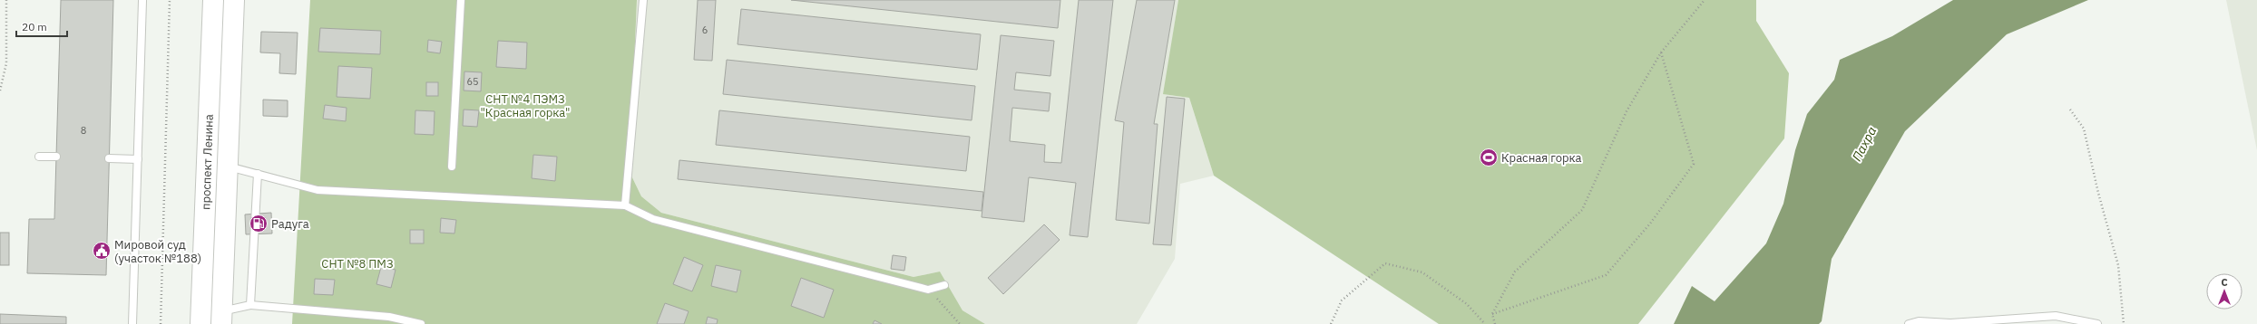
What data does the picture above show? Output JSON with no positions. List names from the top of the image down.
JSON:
{
  "streets": {
    "main road": ["проспект Ленина"]
  },
  "water": ["Пахра"],
  "parks": ["СНТ №4 ПЭМЗ \"Красная горка\"", "СНТ №8 ПМЗ"],
  "places": {
    "sports": ["Красная горка"],
    "fuel station": ["Радуга"],
    "public building": ["Мировой суд (участок №188)"]
  },
  "house_numbers": ["6", "65", "8"],
  "scale_bar": "20 m",
  "north": "top"
}
